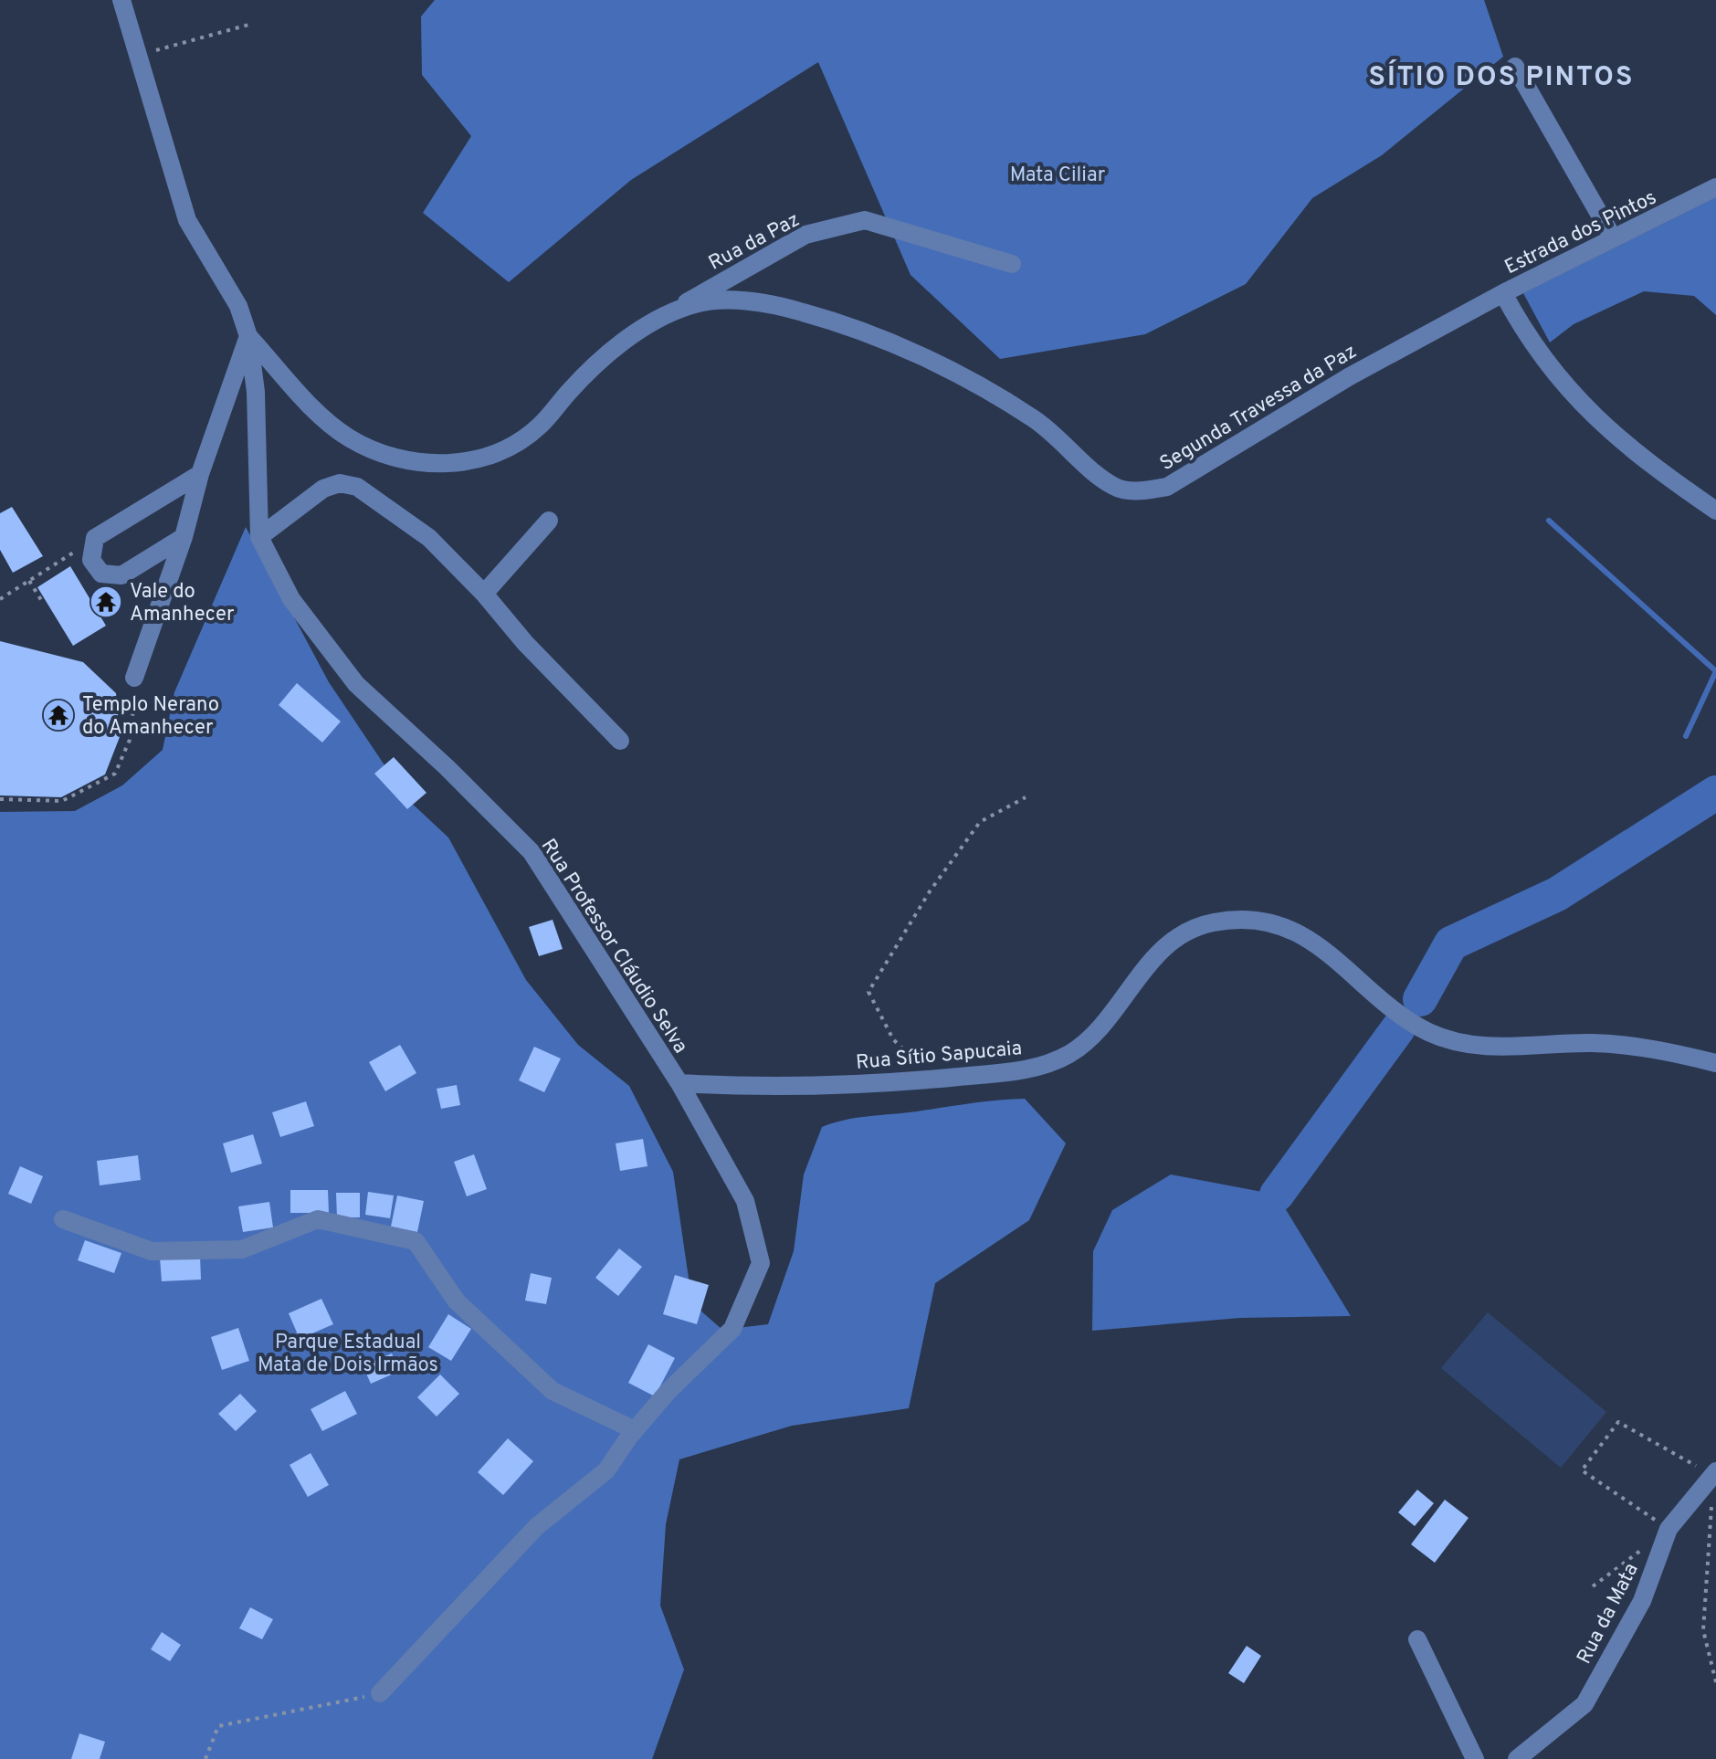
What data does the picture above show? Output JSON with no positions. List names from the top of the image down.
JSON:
{
  "streets": {
    "street": [
      "Estrada dos Pintos",
      "Rua da Paz",
      "Segunda Travessa da Paz",
      "Rua Professor Cláudio Selva",
      "Rua Sítio Sapucaia",
      "Rua da Mata"
    ]
  },
  "crossings": [
    ["Estrada dos Pintos", "Segunda Travessa da Paz"],
    ["Rua da Paz", "Segunda Travessa da Paz"],
    ["Segunda Travessa da Paz", "Rua Professor Cláudio Selva"],
    ["Rua Professor Cláudio Selva", "Rua Sítio Sapucaia"]
  ],
  "districts": ["SÍTIO DOS PINTOS"],
  "parks": ["Mata Ciliar", "Parque Estadual Mata de Dois Irmãos"],
  "places": {
    "temple": ["Vale do Amanhecer", "Templo Nerano do Amanhecer"]
  }
}
